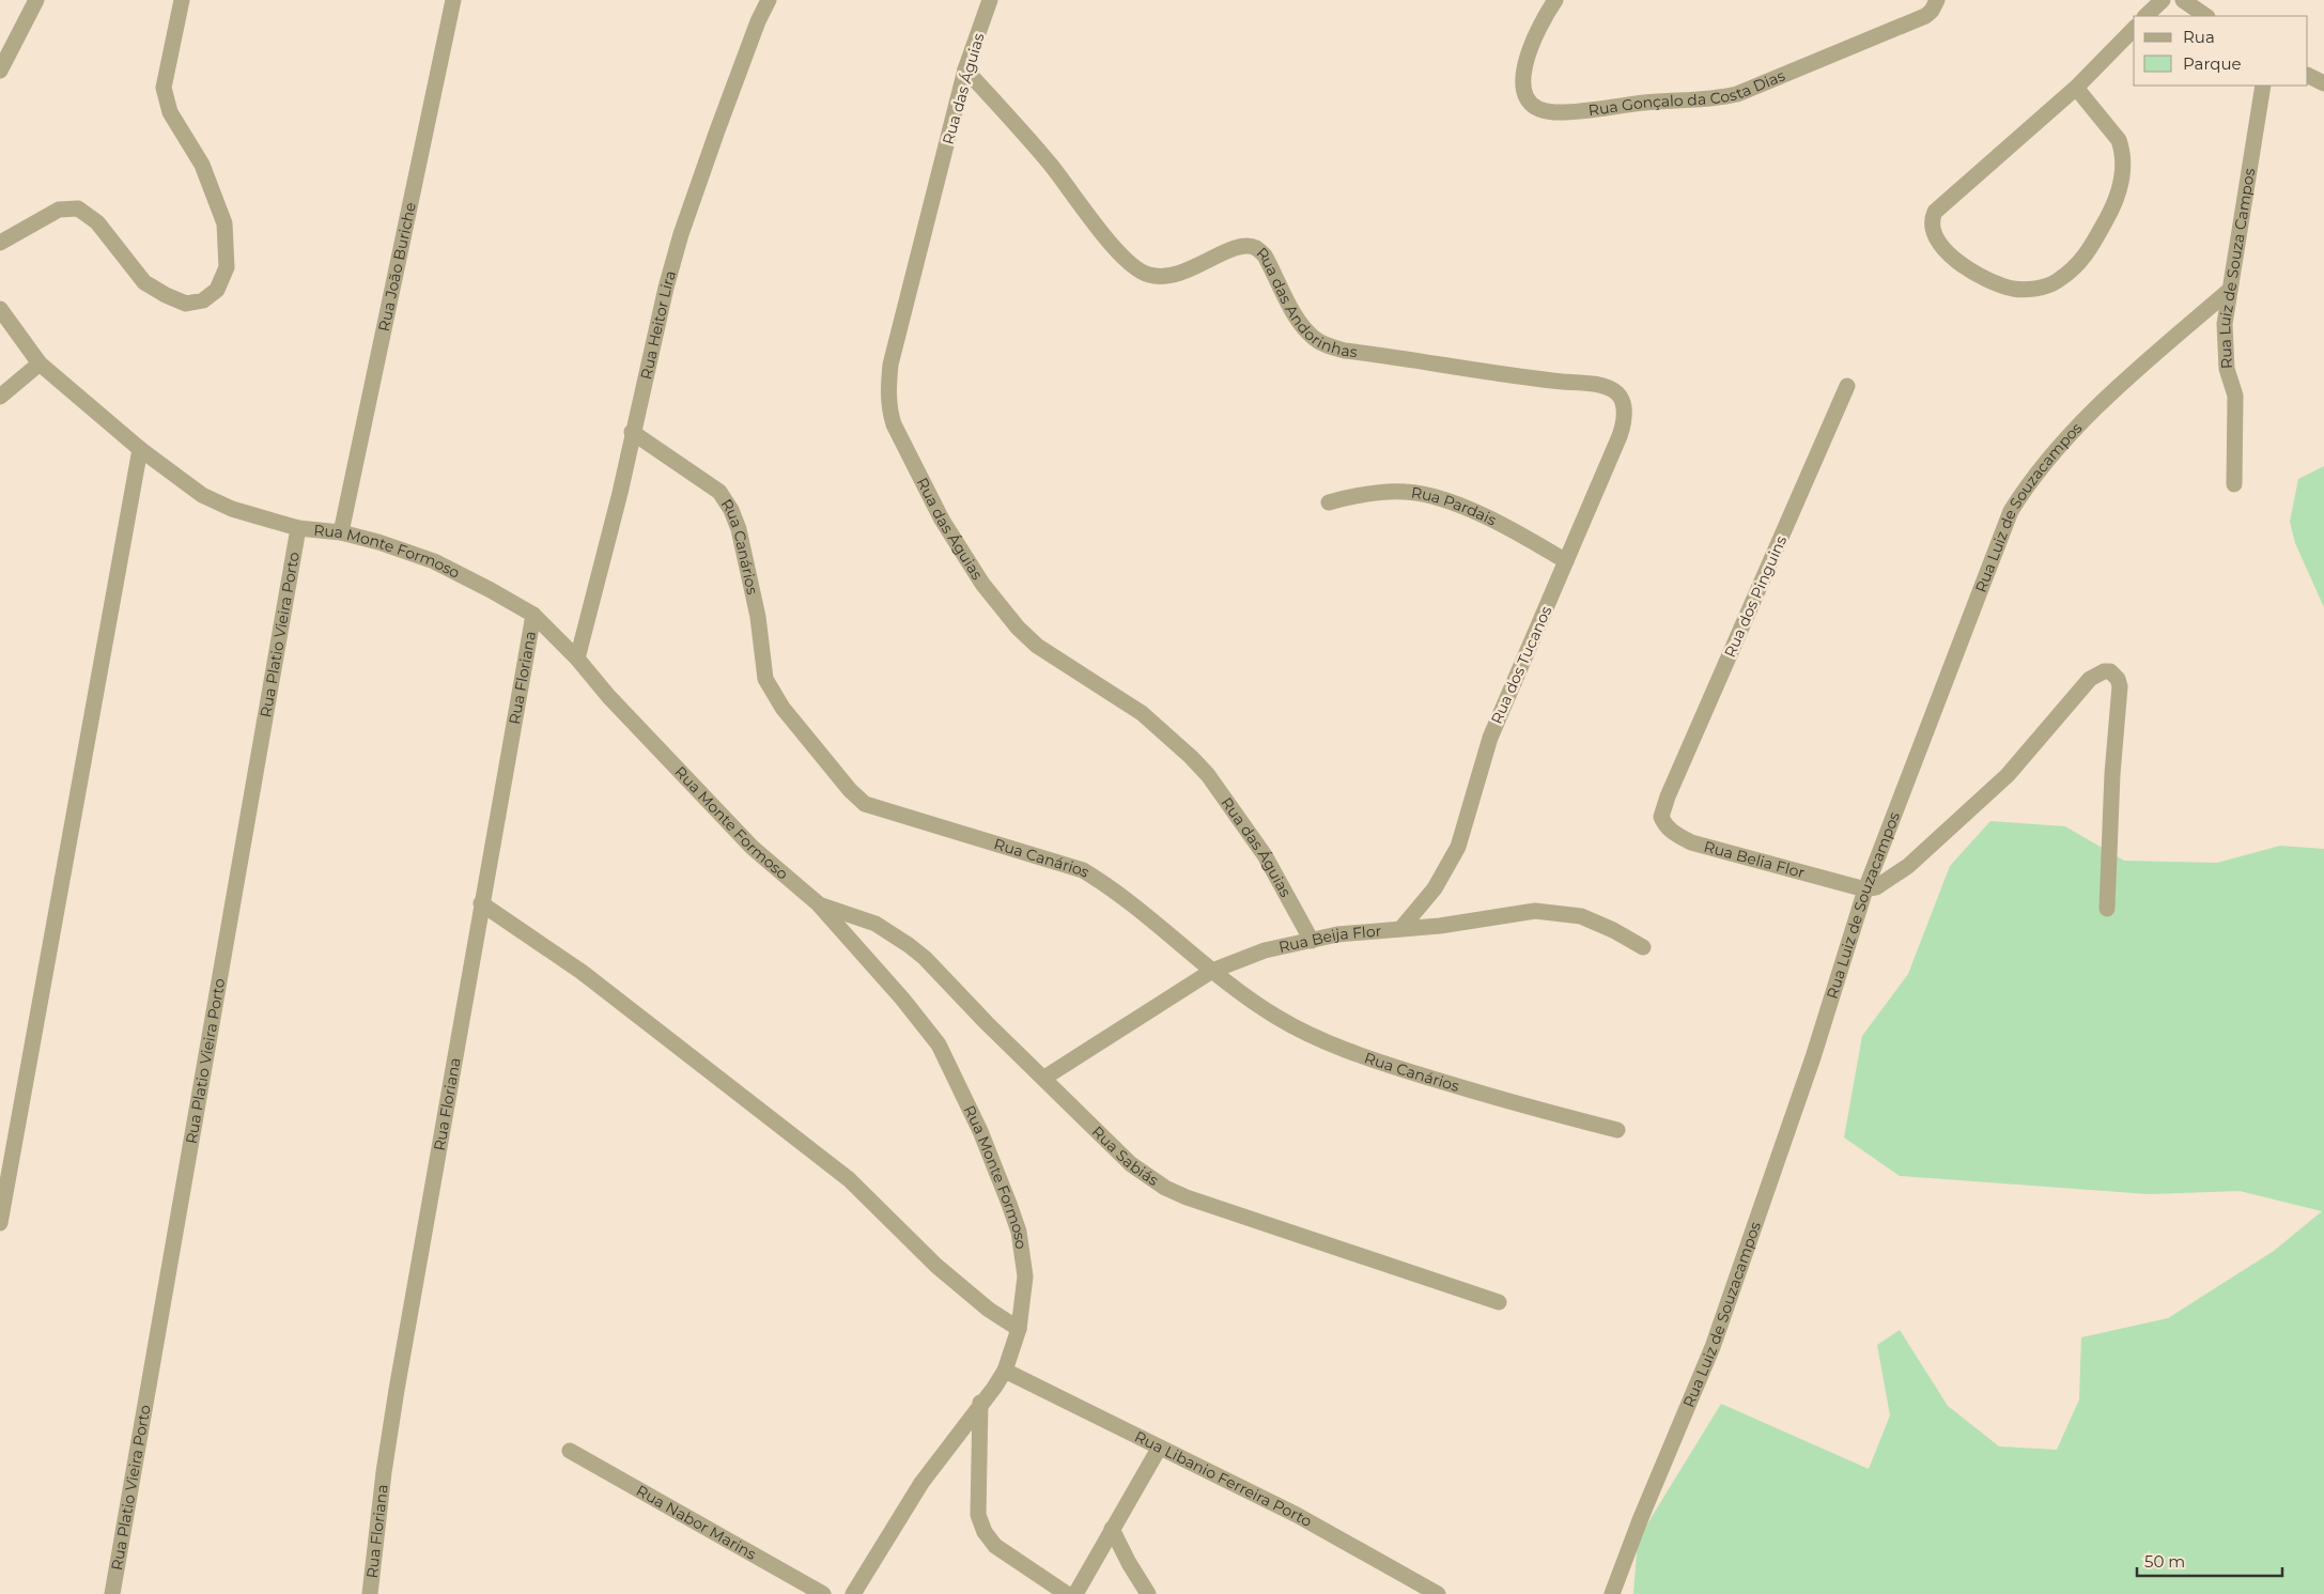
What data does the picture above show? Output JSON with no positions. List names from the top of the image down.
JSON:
{
  "streets": {
    "street": [
      "Rua das Águias",
      "Rua Gonçalo da Costa Dias",
      "Rua João Buriche",
      "Rua Luiz de Souza Campos",
      "Rua das Andorinhas",
      "Rua Heitor Lira",
      "Rua Pardais",
      "Rua Luiz de Souzacampos",
      "Rua Canários",
      "Rua Monte Formoso",
      "Rua dos Pinguins",
      "Rua Platio Vieira Porto",
      "Rua dos Tucanos",
      "Rua Floriana",
      "Rua Belia Flor",
      "Rua Beija Flor",
      "Rua Sabiás",
      "Rua Libanio Ferreira Porto",
      "Rua Nabor Marins"
    ]
  },
  "crossings": [
    ["Rua das Águias", "Rua das Andorinhas"],
    ["Rua das Águias", "Rua Beija Flor"],
    ["Rua João Buriche", "Rua Monte Formoso"],
    ["Rua Luiz de Souza Campos", "Rua Luiz de Souzacampos"],
    ["Rua das Andorinhas", "Rua dos Tucanos"],
    ["Rua Heitor Lira", "Rua Canários"],
    ["Rua Heitor Lira", "Rua Monte Formoso"],
    ["Rua Pardais", "Rua dos Tucanos"],
    ["Rua Luiz de Souzacampos", "Rua Belia Flor"],
    ["Rua Canários", "Rua Beija Flor"],
    ["Rua Monte Formoso", "Rua Platio Vieira Porto"],
    ["Rua Monte Formoso", "Rua Floriana"],
    ["Rua Monte Formoso", "Rua Sabiás"],
    ["Rua Monte Formoso", "Rua Libanio Ferreira Porto"],
    ["Rua dos Pinguins", "Rua Belia Flor"],
    ["Rua dos Tucanos", "Rua Beija Flor"],
    ["Rua Beija Flor", "Rua Sabiás"]
  ],
  "legend": ["Rua", "Parque"],
  "scale_bar": "50 m"
}
